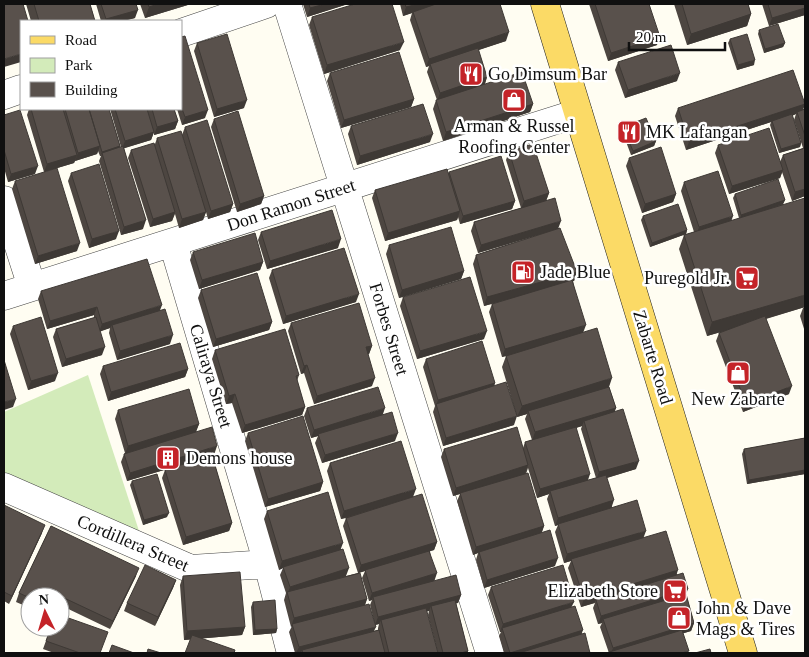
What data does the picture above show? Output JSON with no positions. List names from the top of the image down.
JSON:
{
  "streets": {
    "main road": ["Zabarte Road"],
    "street": [
      "Don Ramon Street",
      "Forbes Street",
      "Caliraya Street",
      "Cordillera Street"
    ]
  },
  "crossings": [
    ["Don Ramon Street", "Forbes Street"],
    ["Don Ramon Street", "Zabarte Road"],
    ["Don Ramon Street", "Caliraya Street"],
    ["Caliraya Street", "Cordillera Street"]
  ],
  "places": {
    "restaurant": ["Go Dimsum Bar", "MK Lafangan"],
    "shop": ["Arman & Russel Roofing Center", "New Zabarte", "John & Dave Mags & Tires"],
    "fuel station": ["Jade Blue"],
    "supermarket": ["Puregold Jr.", "Elizabeth Store"],
    "building": ["Demons house"]
  },
  "legend": ["Road", "Park", "Building"],
  "scale_bar": "20 m",
  "north": "top"
}
